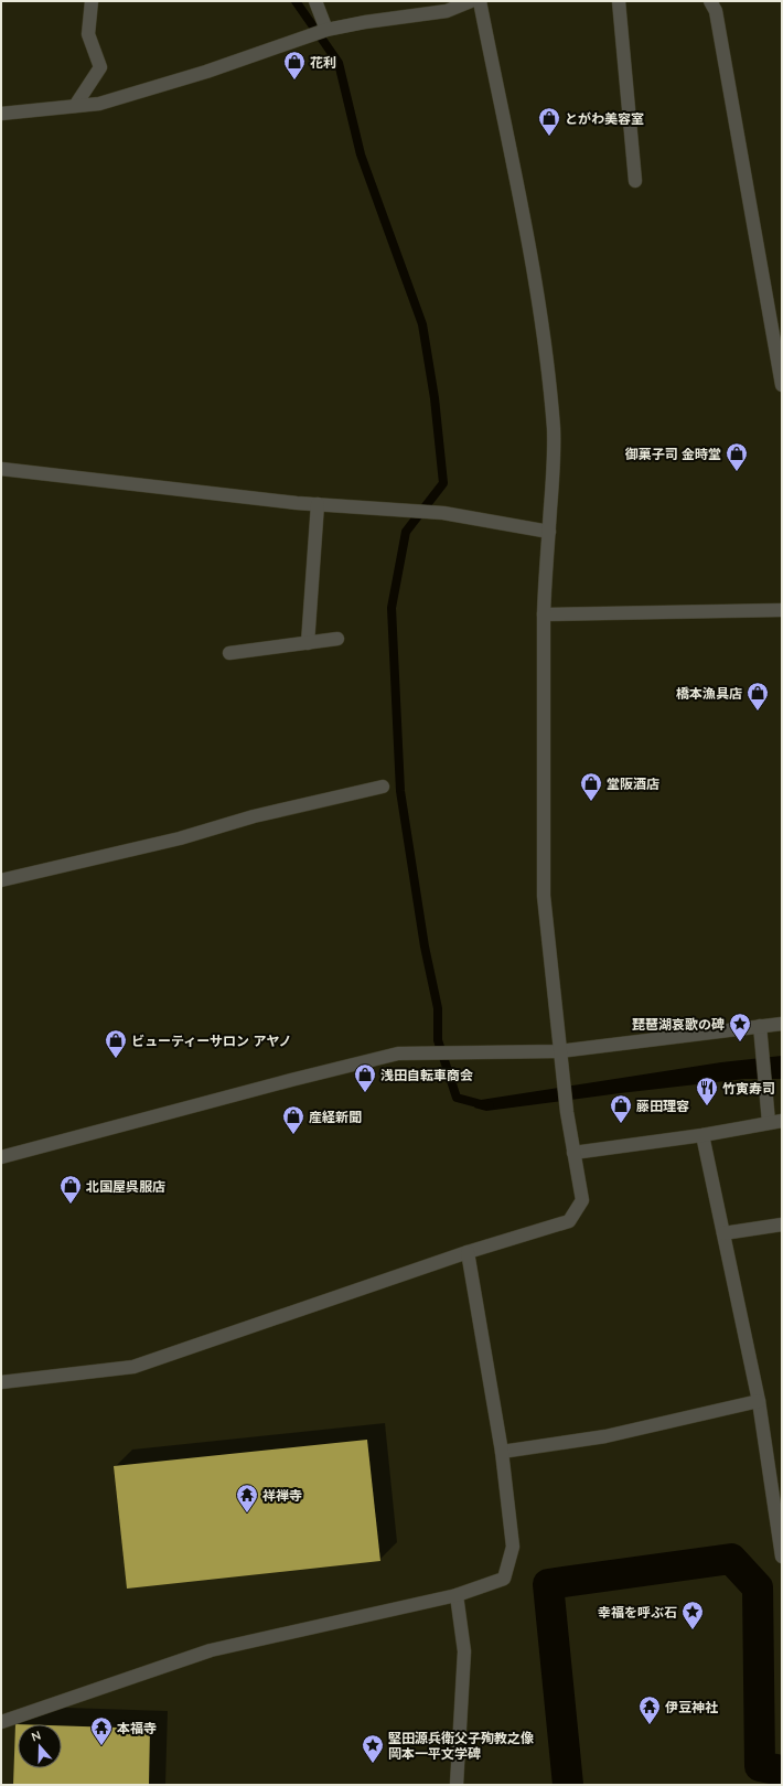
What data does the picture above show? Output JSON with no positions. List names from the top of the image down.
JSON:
{
  "places": {
    "shop": [
      "花利",
      "とがわ美容室",
      "御菓子司 金時堂",
      "橋本漁具店",
      "堂阪酒店",
      "ビューティーサロン アヤノ",
      "浅田自転車商会",
      "藤田理容",
      "産経新聞",
      "北国屋呉服店"
    ],
    "place": ["琵琶湖哀歌の碑", "幸福を呼ぶ石", "堅田源兵衛父子殉教之像 岡本一平文学碑"],
    "restaurant": ["竹寅寿司"],
    "temple": ["祥禅寺", "伊豆神社", "本福寺"]
  },
  "north": "top"
}
